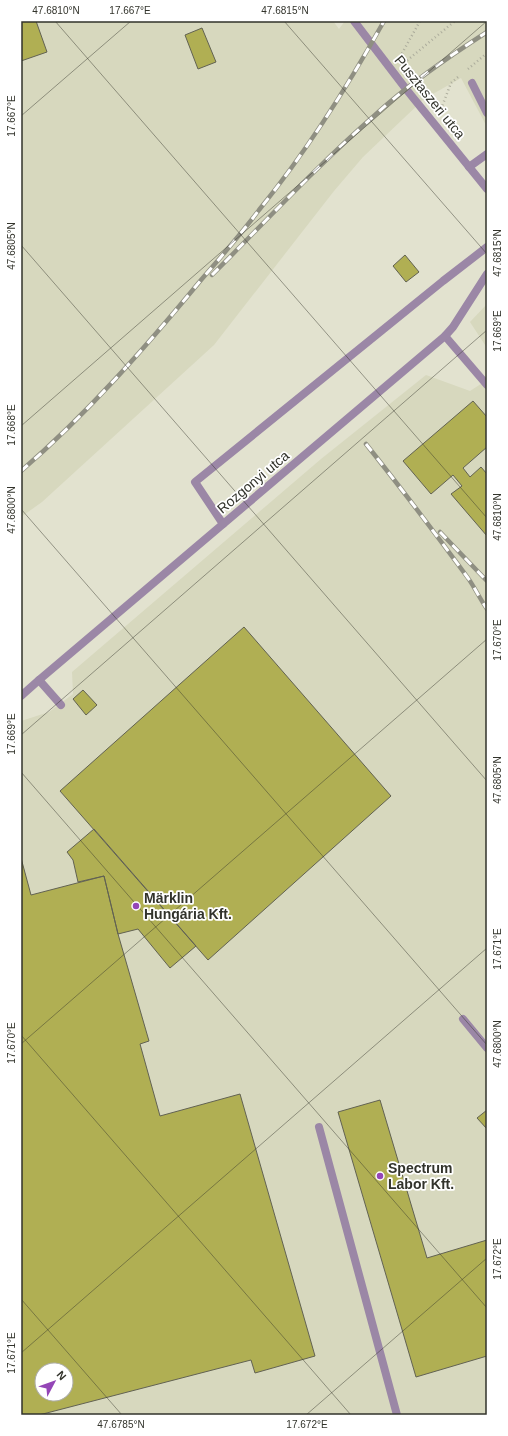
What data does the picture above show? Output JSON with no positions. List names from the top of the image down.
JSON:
{
  "streets": {
    "street": ["Pusztaszeri utca", "Rozgonyi utca"]
  },
  "places": ["Märklin Hungária Kft.", "Spectrum Labor Kft."],
  "north": "top right",
  "coordinates": [
    "47.6810°N",
    "17.667°E",
    "47.6815°N",
    "47.6805°N",
    "17.669°E",
    "17.668°E",
    "47.6800°N",
    "17.670°E",
    "17.671°E",
    "17.672°E",
    "47.6785°N"
  ]
}
